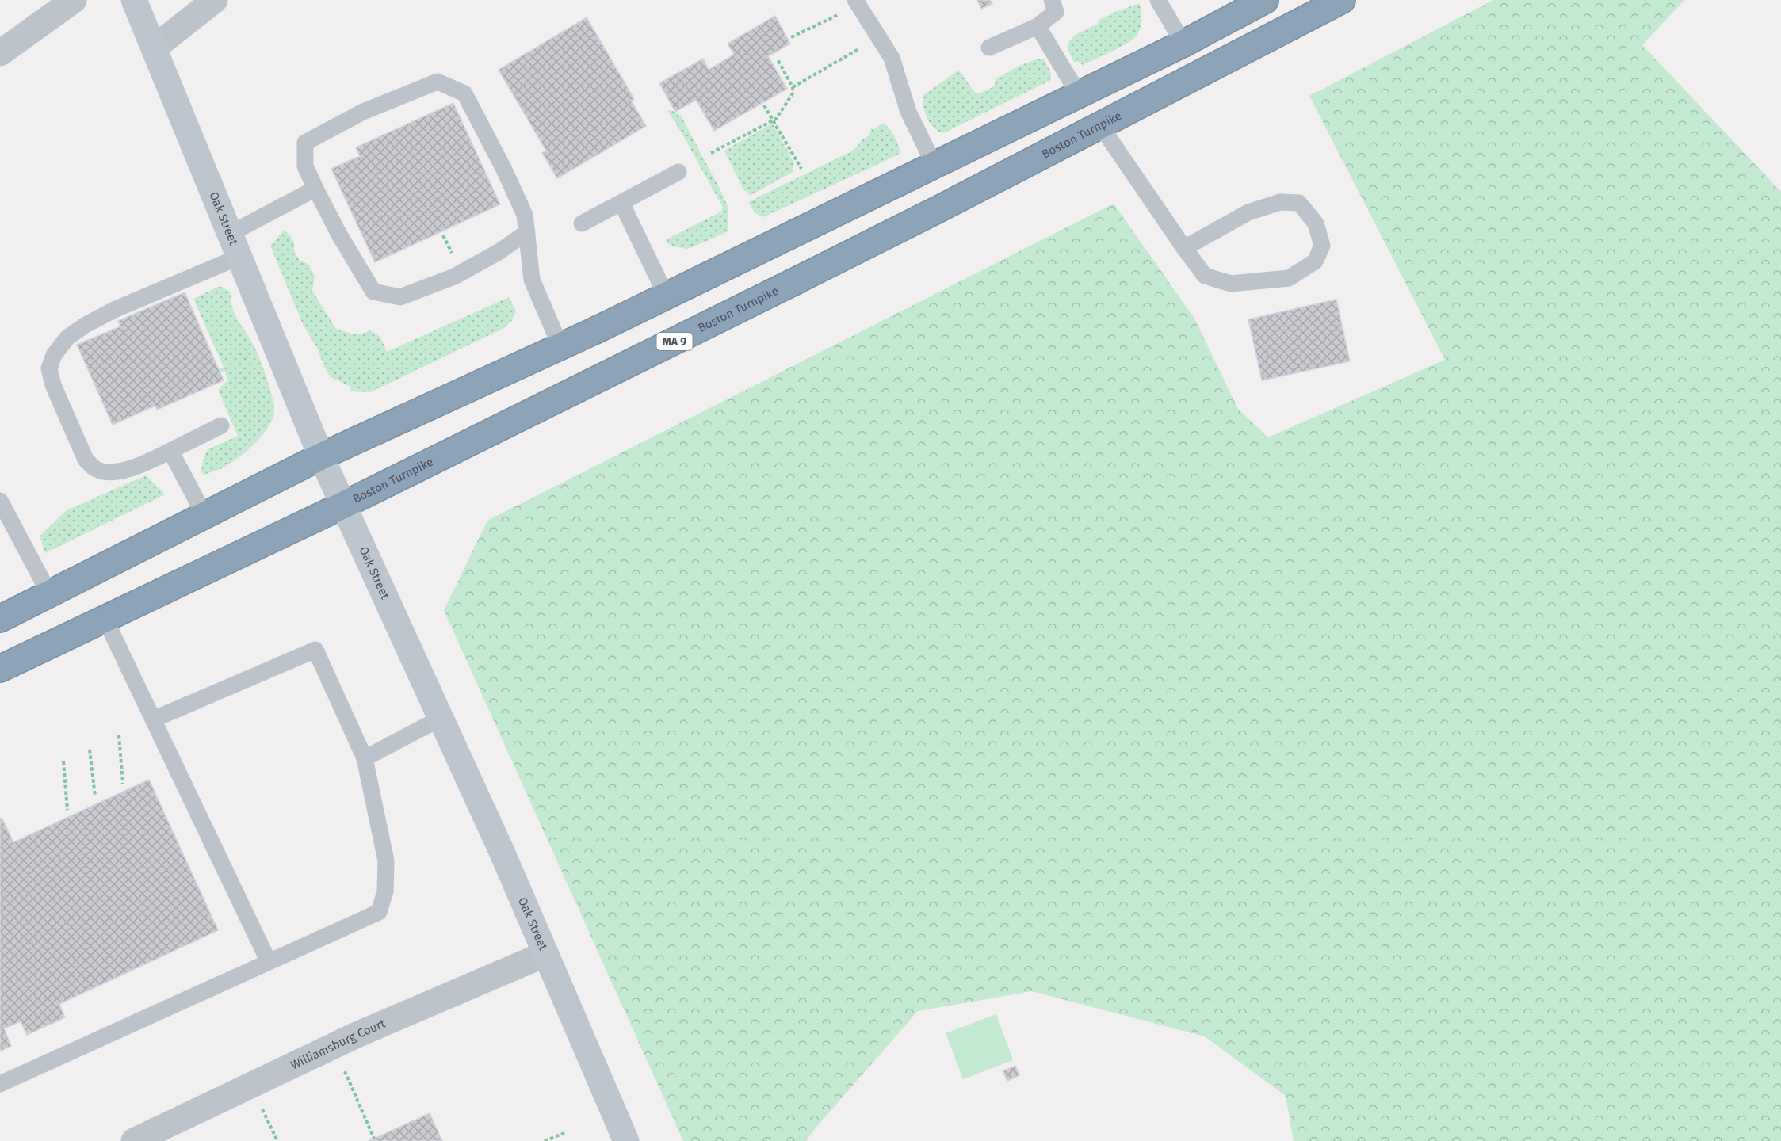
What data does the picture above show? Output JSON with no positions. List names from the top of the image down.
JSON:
{
  "streets": {
    "highway": ["Boston Turnpike", "MA 9"],
    "street": ["Oak Street", "Williamsburg Court"]
  },
  "crossings": [
    ["Boston Turnpike", "Oak Street"],
    ["Oak Street", "Williamsburg Court"]
  ]
}
